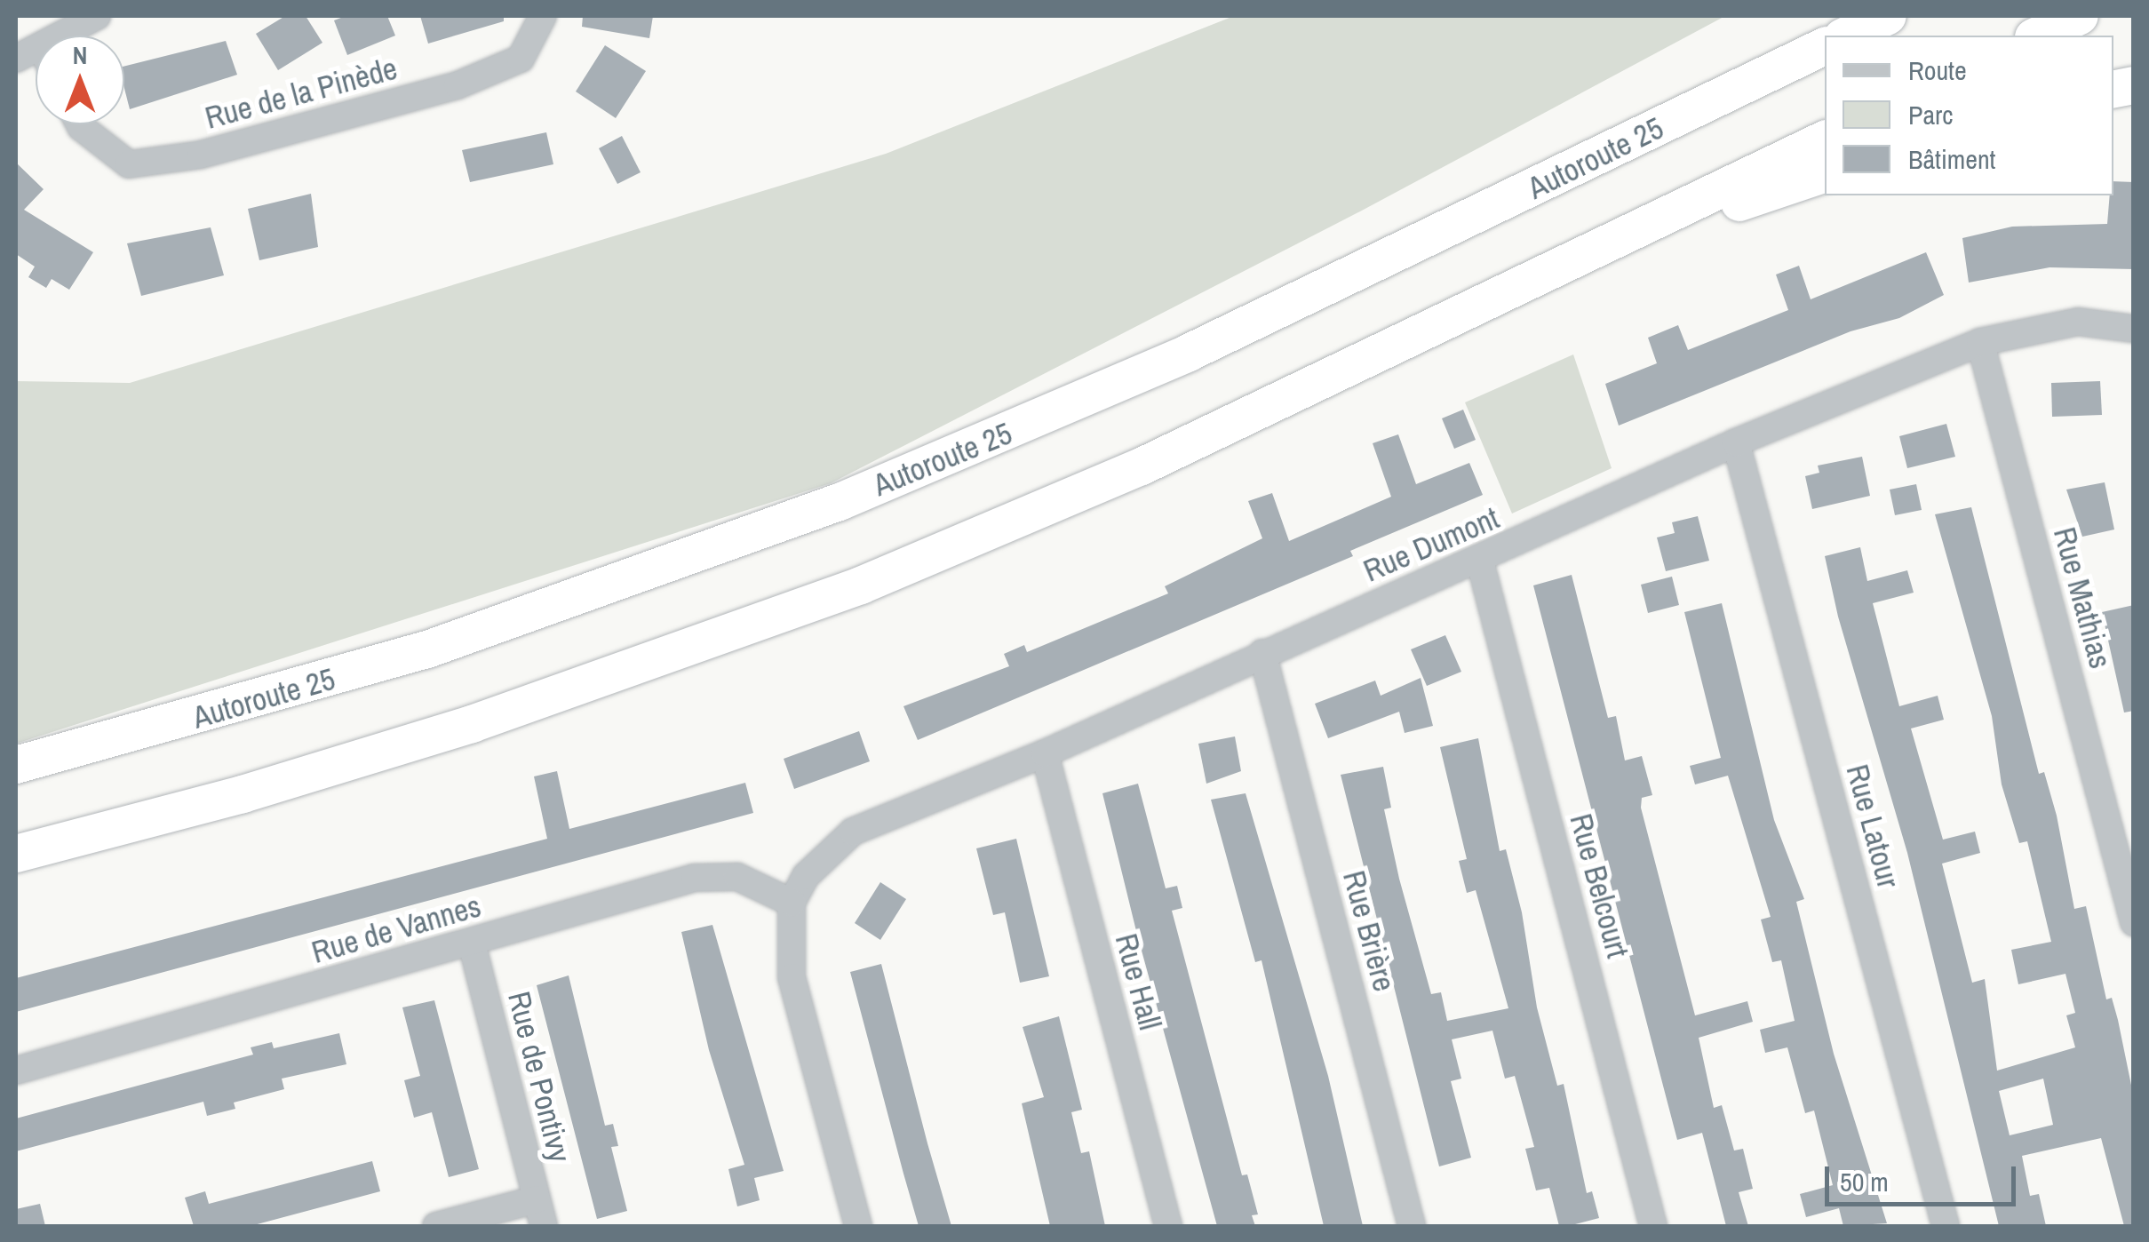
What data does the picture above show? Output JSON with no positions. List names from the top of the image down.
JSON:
{
  "streets": {
    "highway": ["Autoroute 25"],
    "street": [
      "Rue de la Pinède",
      "Rue Dumont",
      "Rue Mathias",
      "Rue Latour",
      "Rue Belcourt",
      "Rue de Vannes",
      "Rue Brière",
      "Rue Hall",
      "Rue de Pontivy"
    ]
  },
  "crossings": [
    ["Rue Dumont", "Rue Mathias"],
    ["Rue Dumont", "Rue Latour"],
    ["Rue Dumont", "Rue Belcourt"],
    ["Rue Dumont", "Rue de Vannes"],
    ["Rue Dumont", "Rue Brière"],
    ["Rue Dumont", "Rue Hall"],
    ["Rue de Vannes", "Rue de Pontivy"]
  ],
  "legend": ["Route", "Parc", "Bâtiment"],
  "scale_bar": "50 m",
  "north": "top"
}
